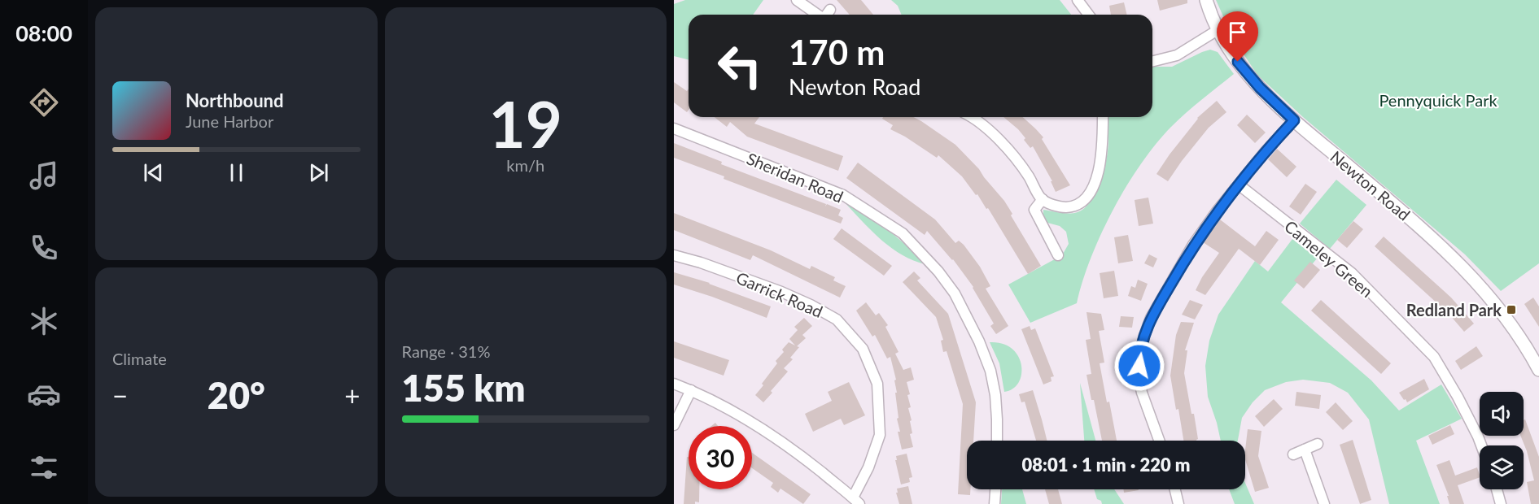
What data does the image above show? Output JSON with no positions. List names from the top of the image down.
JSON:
{
  "streets": {
    "street": [
      "Sheridan Road",
      "Newton Road",
      "Cameley Green",
      "Garrick Road"
    ]
  },
  "parks": ["Pennyquick Park"],
  "places": {
    "transit": ["Redland Park"]
  },
  "page": {
    "tabs": "08:00",
    "tile": [
      ["19", "km/h"],
      "Climate",
      ["Range · 31%", "155 km"]
    ],
    "turn": ["170 m", "Newton Road"],
    "song": ["Northbound", "June Harbor"],
    "heat": ["−", "20°", "+"],
    "limit": "30",
    "trip": "08:01 · 1 min · 220 m"
  }
}
